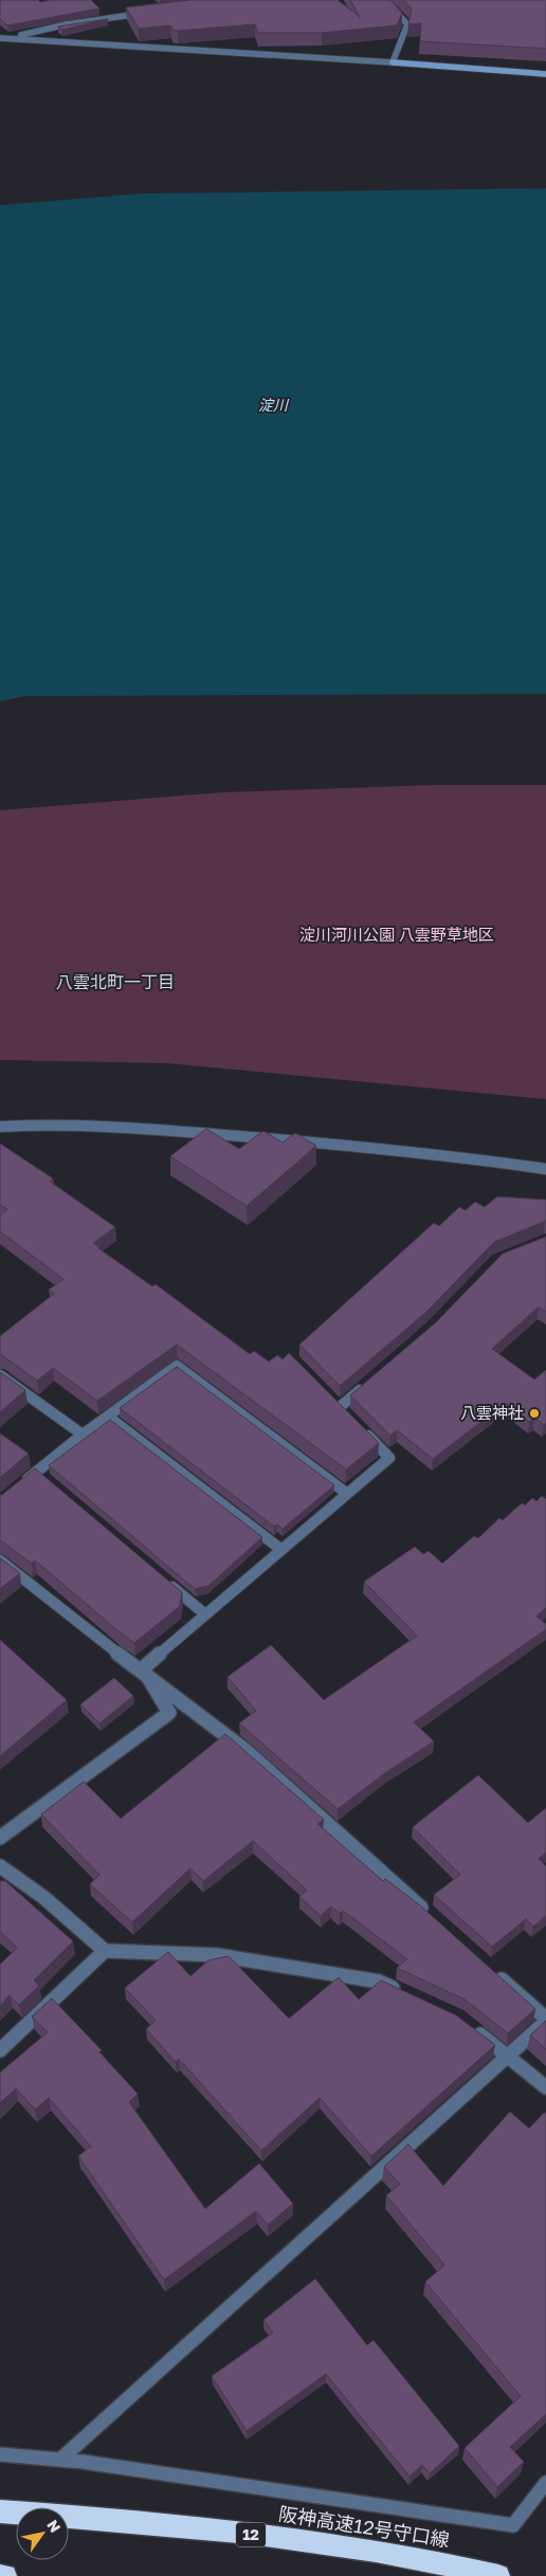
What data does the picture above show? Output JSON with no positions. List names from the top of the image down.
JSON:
{
  "streets": {
    "highway": ["阪神高速12号守口線", "12"]
  },
  "districts": ["八雲北町一丁目"],
  "water": ["淀川"],
  "parks": ["淀川河川公園 八雲野草地区"],
  "places": ["八雲神社"],
  "north": "top right"
}
